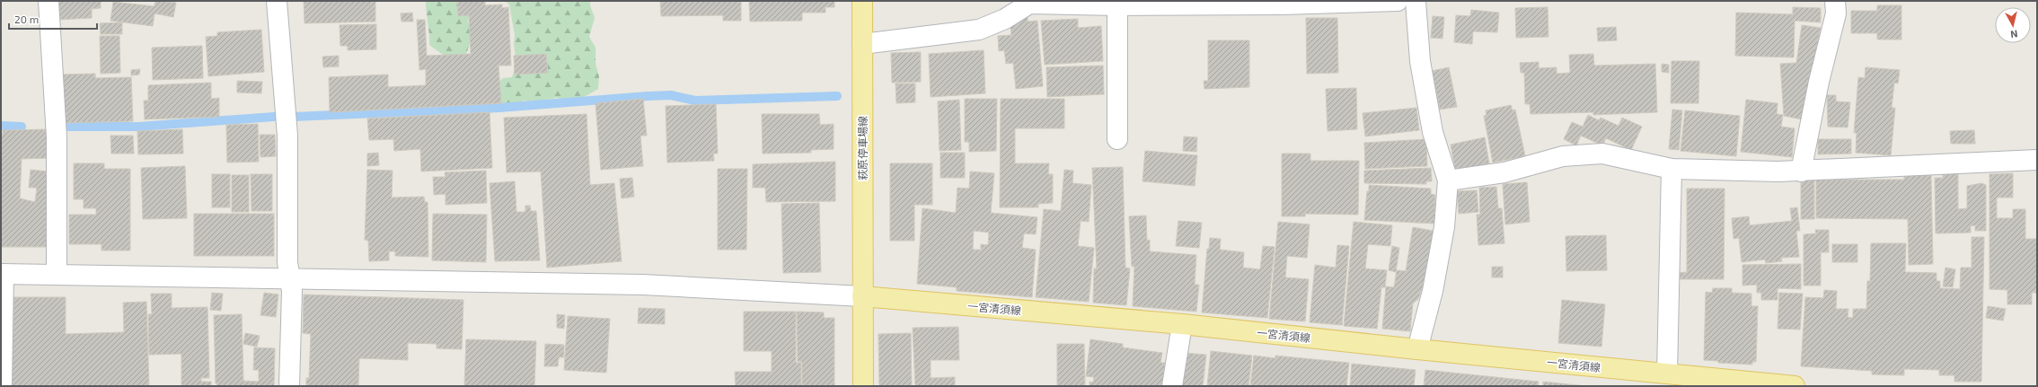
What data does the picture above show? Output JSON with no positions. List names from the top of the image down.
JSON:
{
  "streets": {
    "main road": ["萩原停車場線", "一宮清須線"]
  },
  "crossings": [
    ["萩原停車場線", "一宮清須線"]
  ],
  "scale_bar": "20 m",
  "north": "bottom"
}
